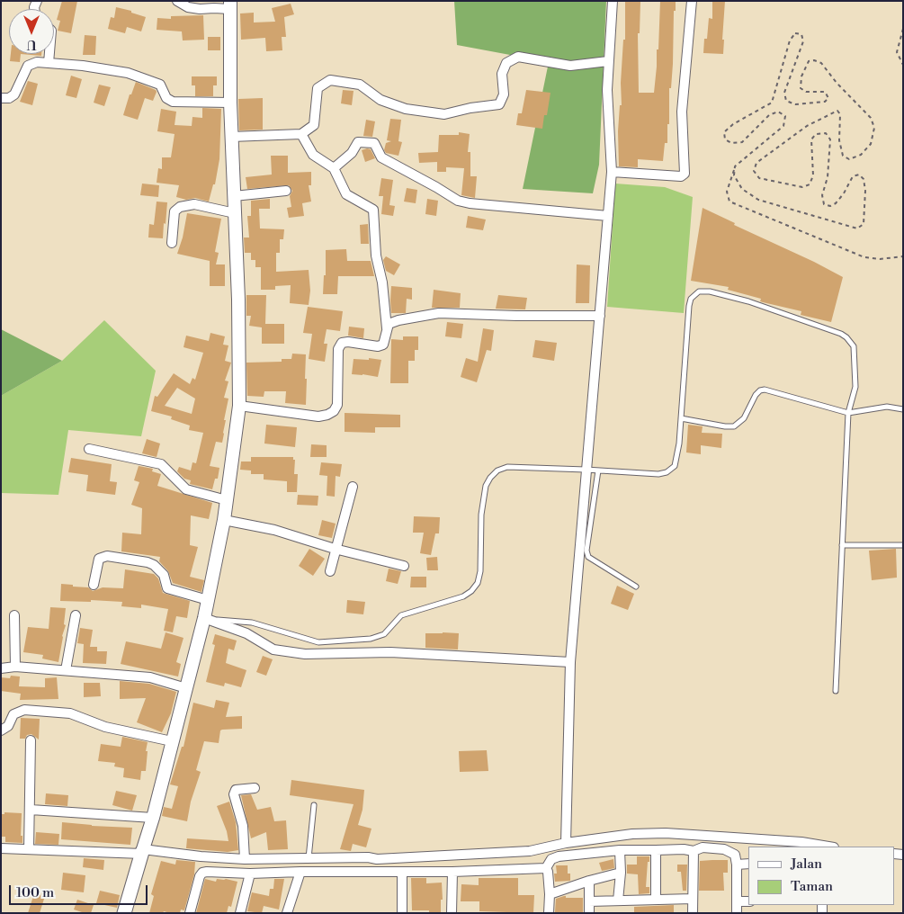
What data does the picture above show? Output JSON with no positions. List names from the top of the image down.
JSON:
{
  "legend": ["Jalan", "Taman"],
  "scale_bar": "100 m",
  "north": "bottom"
}
